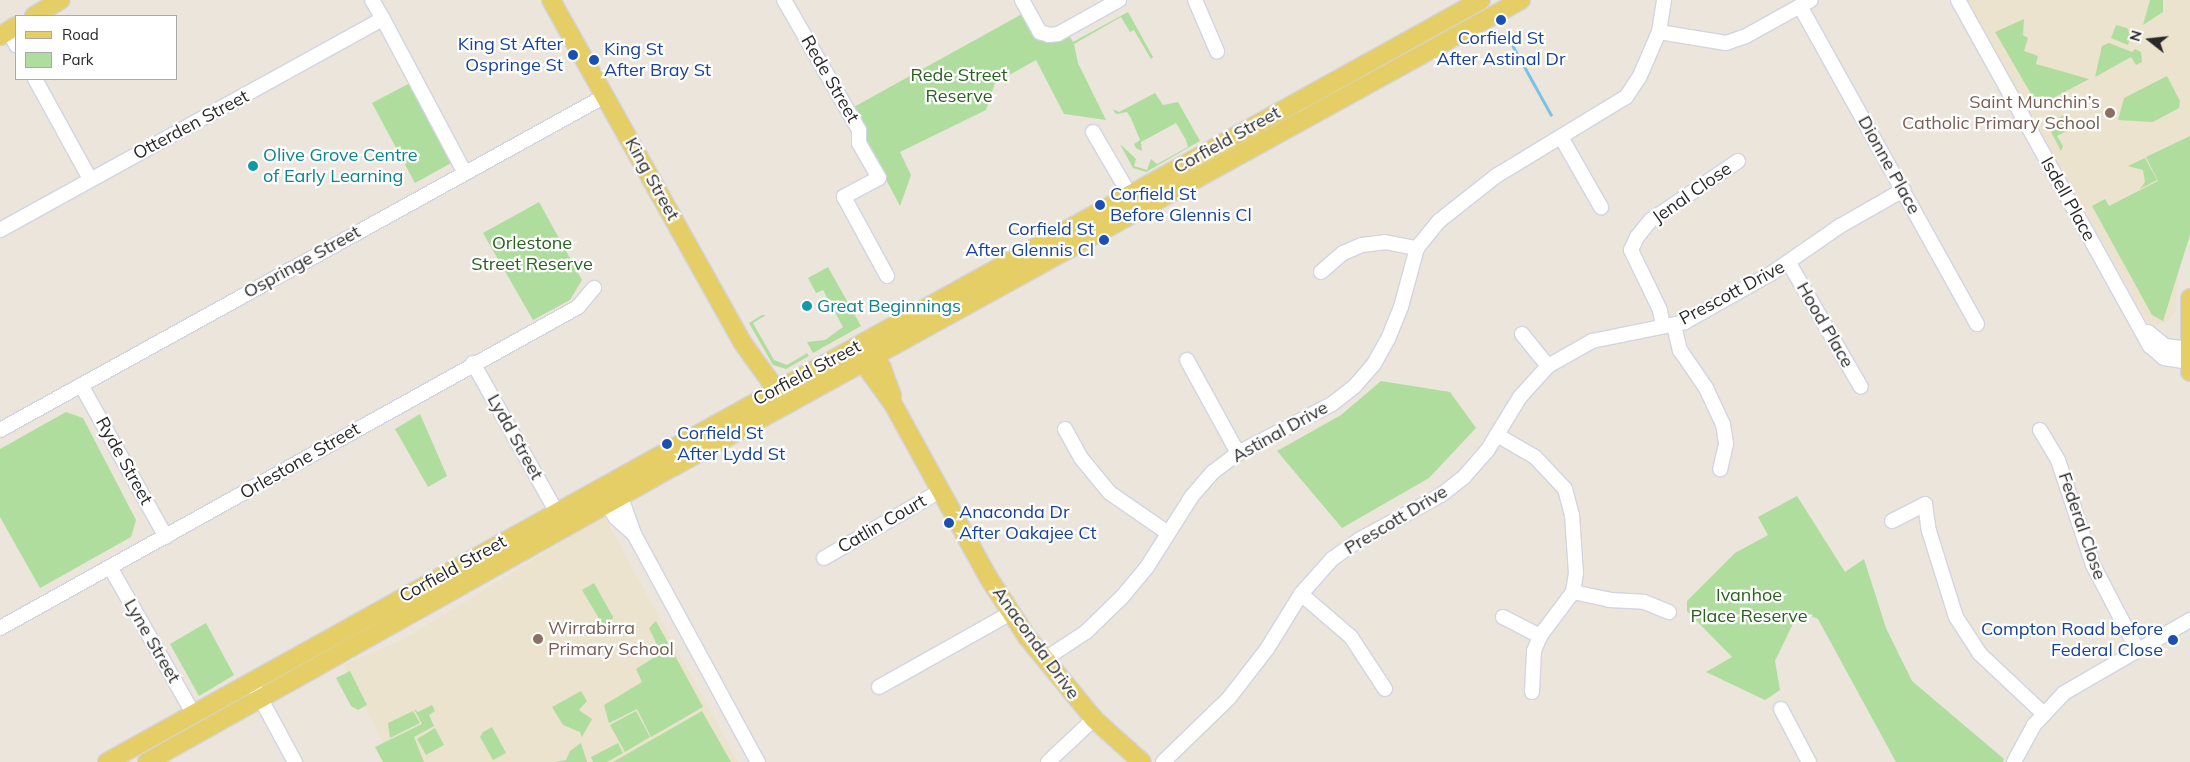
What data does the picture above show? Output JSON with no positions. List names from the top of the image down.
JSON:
{
  "streets": {
    "main road": ["Corfield Street", "King Street", "Anaconda Drive"],
    "street": [
      "Rede Street",
      "Otterden Street",
      "Dionne Place",
      "Jenal Close",
      "Isdell Place",
      "Ospringe Street",
      "Prescott Drive",
      "Hood Place",
      "Astinal Drive",
      "Lydd Street",
      "Ryde Street",
      "Orlestone Street",
      "Catlin Court",
      "Federal Close",
      "Lyne Street"
    ]
  },
  "crossings": [
    ["Corfield Street", "King Street"],
    ["Corfield Street", "Lydd Street"],
    ["Corfield Street", "Lyne Street"],
    ["Corfield Street", "Anaconda Drive"],
    ["Dionne Place", "Prescott Drive"],
    ["King Street", "Ospringe Street"],
    ["Jenal Close", "Prescott Drive"],
    ["Ospringe Street", "Ryde Street"],
    ["Prescott Drive", "Hood Place"],
    ["Astinal Drive", "Anaconda Drive"],
    ["Lydd Street", "Orlestone Street"],
    ["Ryde Street", "Orlestone Street"],
    ["Orlestone Street", "Lyne Street"],
    ["Catlin Court", "Anaconda Drive"]
  ],
  "parks": ["Rede Street Reserve", "Orlestone Street Reserve", "Ivanhoe Place Reserve"],
  "places": [
    "Corfield St After Astinal Dr",
    "King St After Ospringe St",
    "King St After Bray St",
    "Saint Munchin’s Catholic Primary School",
    "Olive Grove Centre of Early Learning",
    "Corfield St Before Glennis Cl",
    "Corfield St After Glennis Cl",
    "Great Beginnings",
    "Corfield St After Lydd St",
    "Anaconda Dr After Oakajee Ct",
    "Wirrabirra Primary School",
    "Compton Road before Federal Close"
  ],
  "legend": ["Road", "Park"],
  "north": "left"
}
